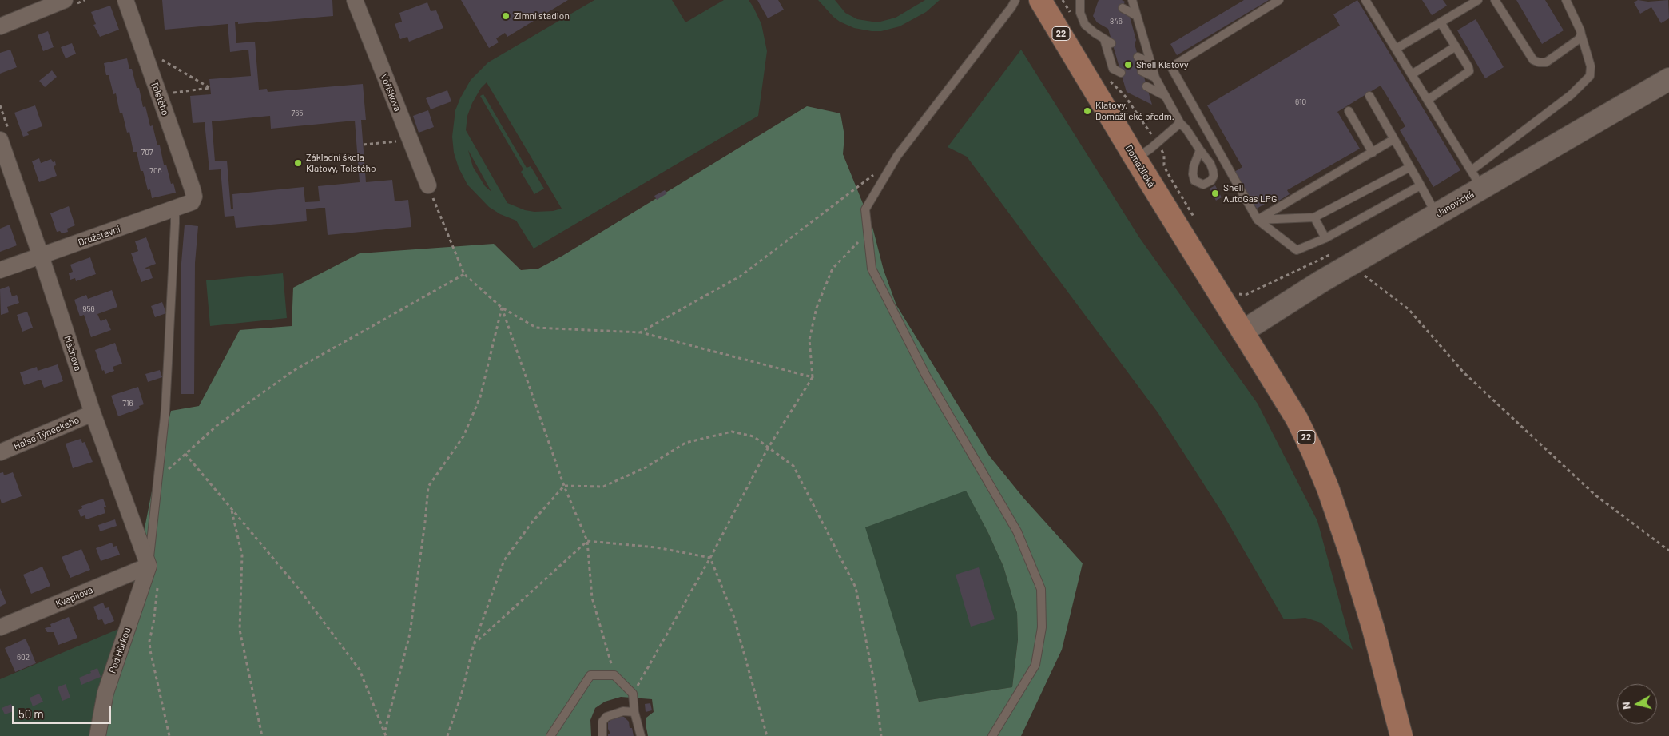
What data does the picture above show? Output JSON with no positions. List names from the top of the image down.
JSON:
{
  "streets": {
    "main road": ["22", "Domažlická", "Janovická"],
    "street": [
      "Voříškova",
      "Tolstého",
      "Družstevní",
      "Máchova",
      "Haise Týneckého",
      "Kvapilova",
      "Pod Hůrkou"
    ]
  },
  "crossings": [
    ["22", "Domažlická"],
    ["22", "Janovická"],
    ["Tolstého", "Družstevní"],
    ["Domažlická", "Janovická"],
    ["Družstevní", "Máchova"],
    ["Máchova", "Haise Týneckého"],
    ["Máchova", "Kvapilova"],
    ["Máchova", "Pod Hůrkou"],
    ["Kvapilova", "Pod Hůrkou"]
  ],
  "places": [
    "Zimní stadion",
    "Shell Klatovy",
    "Klatovy, Domažlické předm.",
    "Základní škola Klatovy, Tolstého",
    "Shell AutoGas LPG"
  ],
  "house_numbers": [
    "846",
    "610",
    "765",
    "707",
    "706",
    "956",
    "716",
    "602"
  ],
  "scale_bar": "50 m",
  "north": "left"
}
